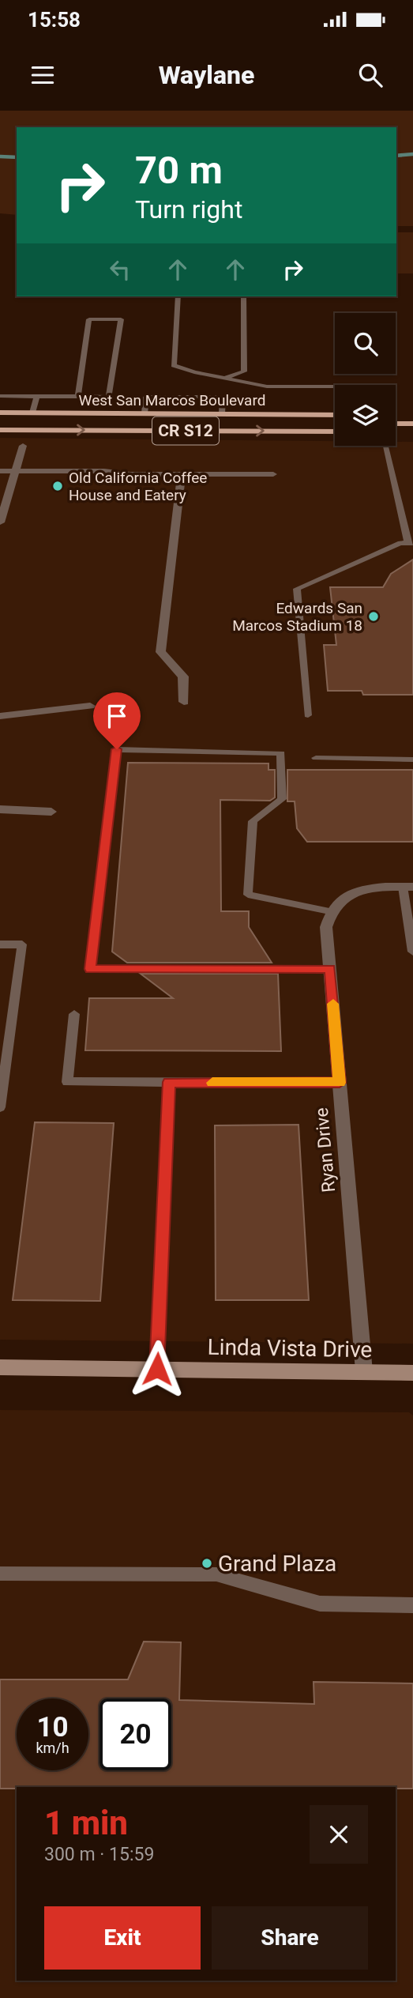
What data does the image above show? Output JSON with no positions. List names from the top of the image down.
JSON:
{
  "streets": {
    "main road": ["West San Marcos Boulevard", "CR S12", "Linda Vista Drive"],
    "street": ["Ryan Drive"]
  },
  "crossings": [
    ["Ryan Drive", "Linda Vista Drive"]
  ],
  "places": ["Old California Coffee House and Eatery", "Edwards San Marcos Stadium 18", "Grand Plaza"],
  "page": {
    "status": "15:58",
    "header": "Waylane",
    "turn": ["70 m", "Turn right"],
    "speed": "10 km/h",
    "limit": "20",
    "heading": ["1 min", "300 m · 15:59"],
    "buttons": ["Exit", "Share"]
  }
}
